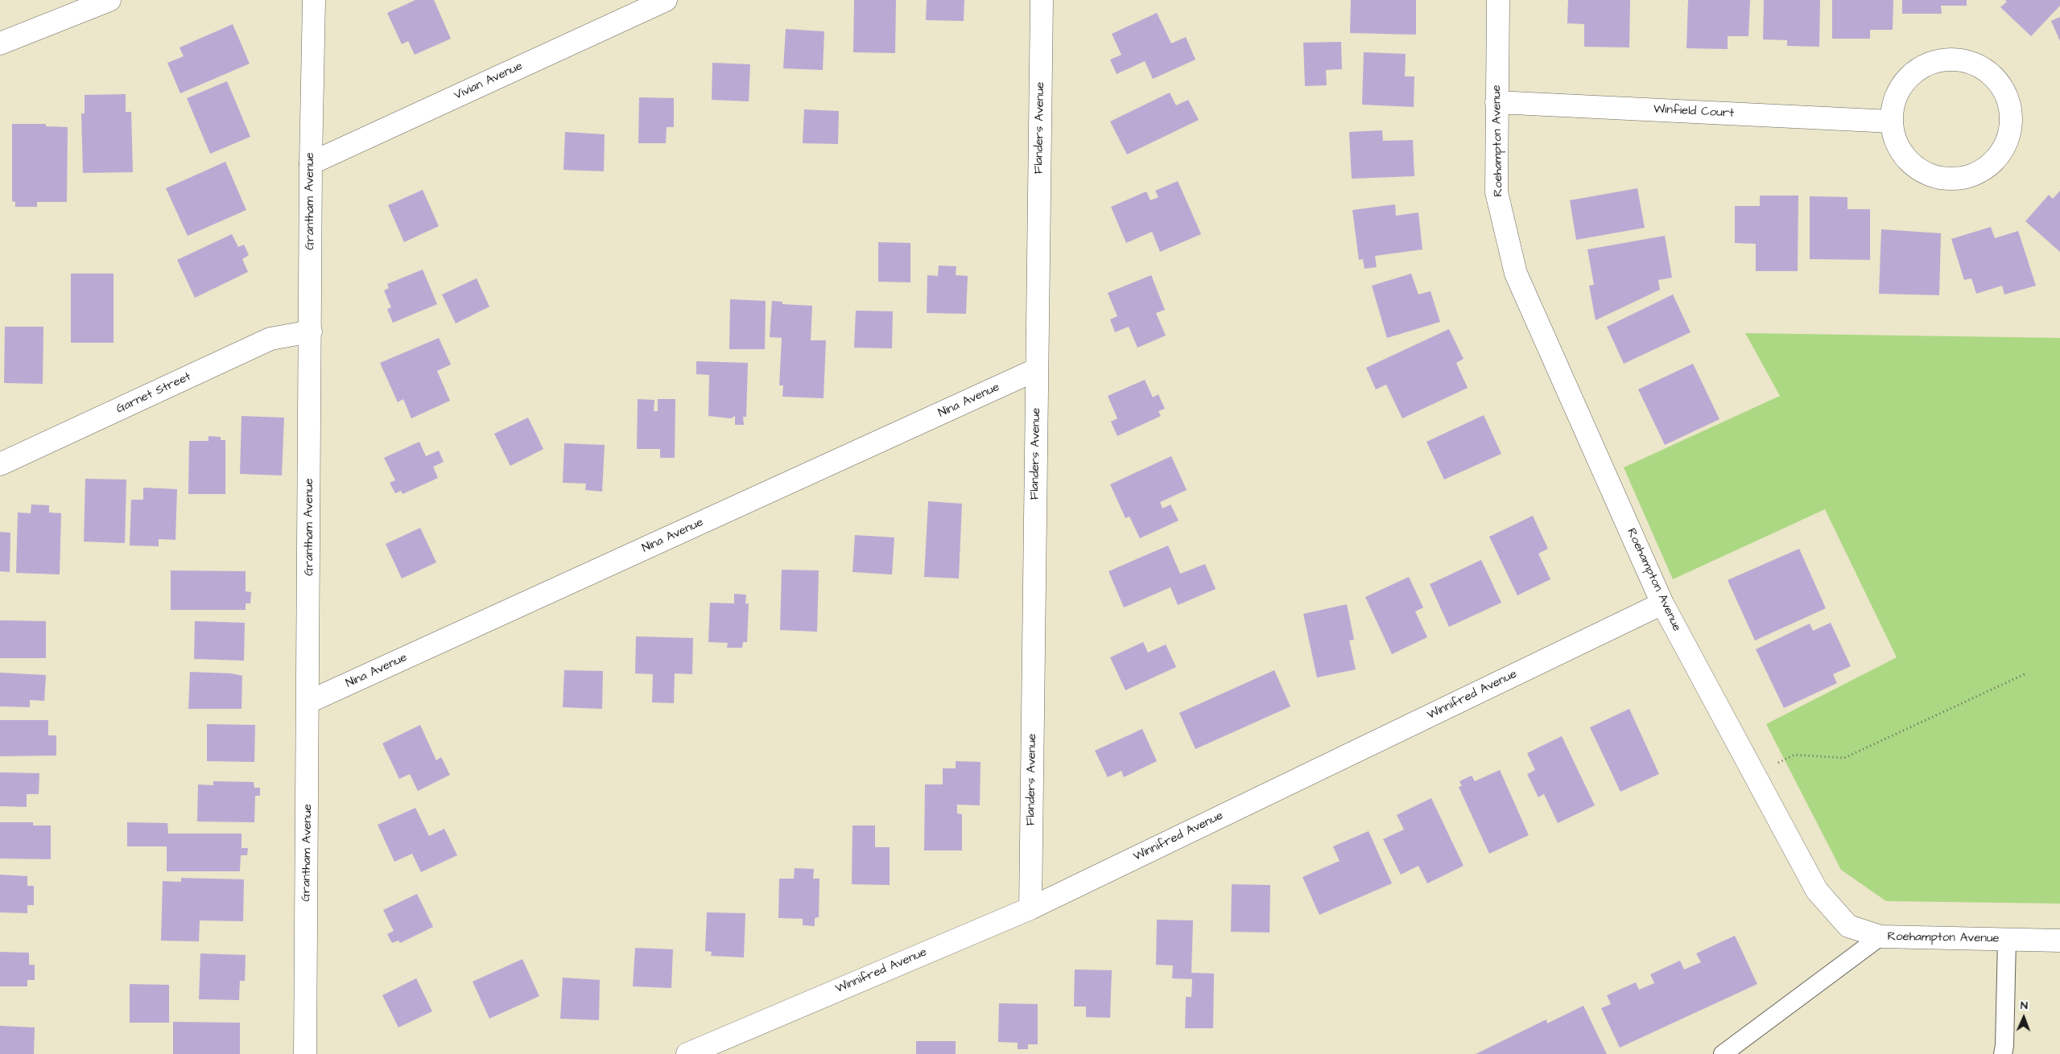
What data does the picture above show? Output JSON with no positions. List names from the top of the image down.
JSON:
{
  "streets": {
    "street": [
      "Vivian Avenue",
      "Winfield Court",
      "Flanders Avenue",
      "Roehampton Avenue",
      "Grantham Avenue",
      "Garnet Street",
      "Nina Avenue",
      "Winnifred Avenue"
    ]
  },
  "crossings": [
    ["Vivian Avenue", "Grantham Avenue"],
    ["Winfield Court", "Roehampton Avenue"],
    ["Flanders Avenue", "Nina Avenue"],
    ["Flanders Avenue", "Winnifred Avenue"],
    ["Roehampton Avenue", "Winnifred Avenue"],
    ["Grantham Avenue", "Garnet Street"],
    ["Grantham Avenue", "Nina Avenue"]
  ],
  "north": "top"
}
